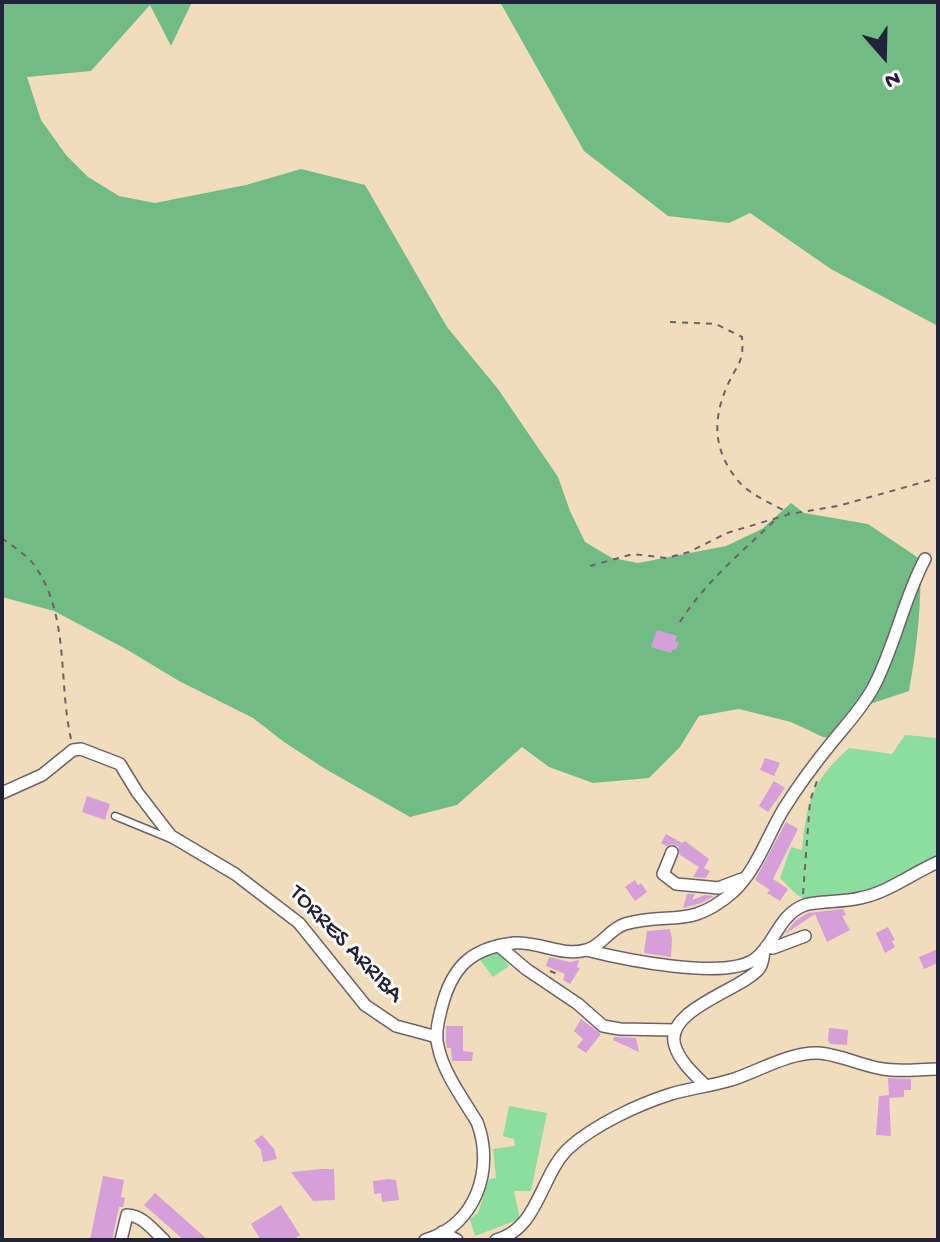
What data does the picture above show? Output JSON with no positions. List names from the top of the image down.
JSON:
{
  "streets": {
    "street": ["TORRES ARRIBA"]
  },
  "north": "bottom"
}
